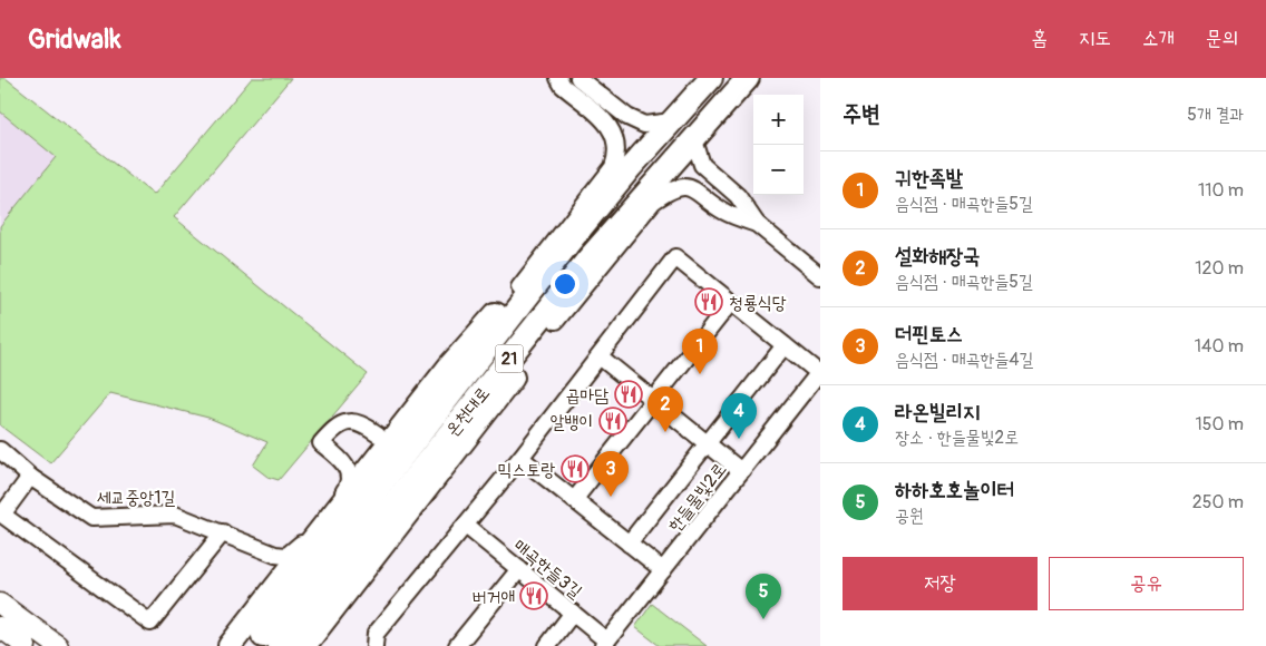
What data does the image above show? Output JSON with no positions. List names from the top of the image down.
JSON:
{
  "streets": {
    "highway": ["21", "온천대로"],
    "street": ["세교중앙1길", "한들물빛2로", "매곡한들3길"]
  },
  "crossings": [
    ["한들물빛2로", "매곡한들3길"]
  ],
  "places": {
    "restaurant": [
      "청룡식당",
      "곱마담",
      "알뱅이",
      "믹스토랑",
      "버거애"
    ]
  },
  "page": {
    "header": "Gridwalk",
    "nav": [
      "홈",
      "지도",
      "소개",
      "문의"
    ],
    "heading": ["주변", "5개 결과"],
    "map_buttons": ["+", "−"],
    "list": [
      {
        "mark": "1",
        "name": "귀한족발",
        "note": "음식점 · 매곡한들5길",
        "value": "110 m"
      },
      {
        "mark": "2",
        "name": "설화해장국",
        "note": "음식점 · 매곡한들5길",
        "value": "120 m"
      },
      {
        "mark": "3",
        "name": "더핀토스",
        "note": "음식점 · 매곡한들4길",
        "value": "140 m"
      },
      {
        "mark": "4",
        "name": "라온빌리지",
        "note": "장소 · 한들물빛2로",
        "value": "150 m"
      },
      {
        "mark": "5",
        "name": "하하호호놀이터",
        "note": "공원",
        "value": "250 m"
      }
    ],
    "pins": [
      "1",
      "2",
      "4",
      "3",
      "5"
    ],
    "buttons": ["저장", "공유"]
  }
}
